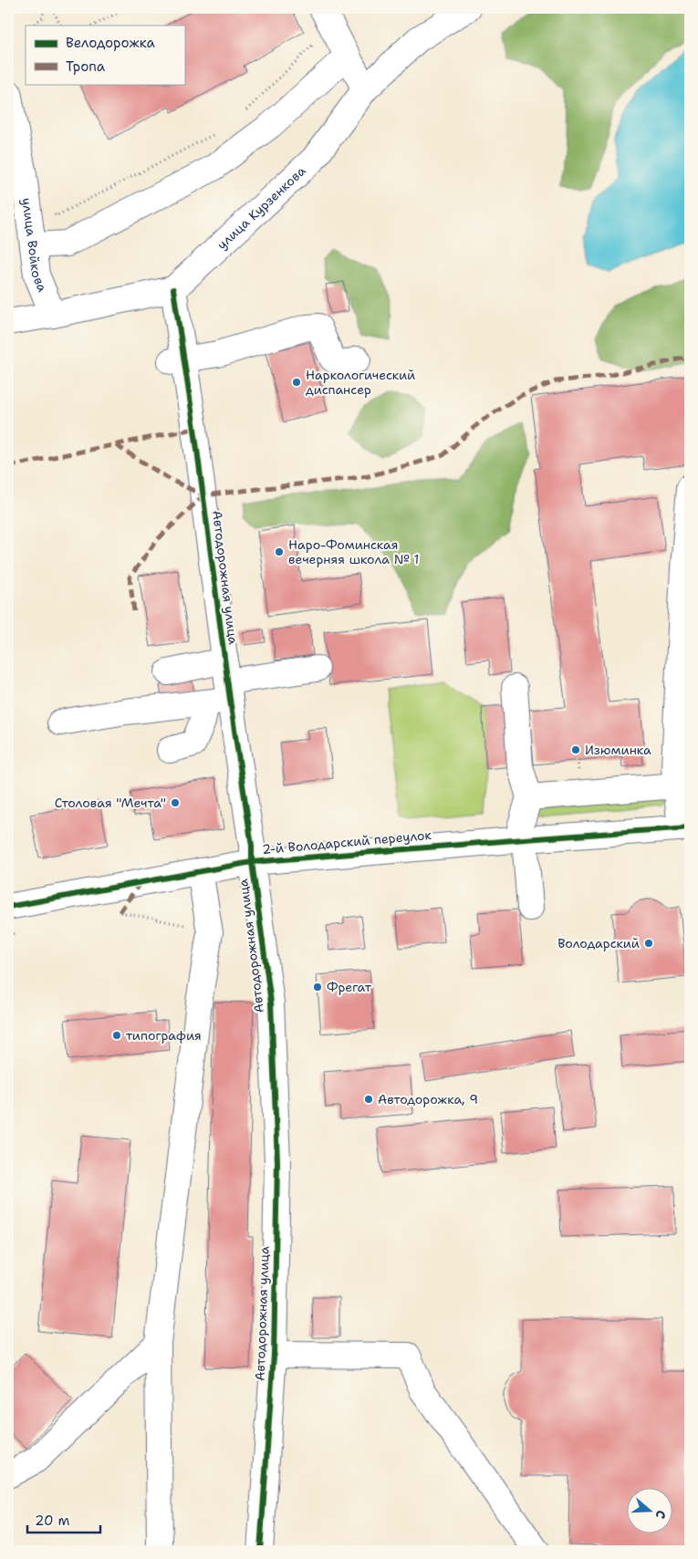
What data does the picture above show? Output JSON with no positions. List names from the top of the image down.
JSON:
{
  "streets": {
    "street": [
      "улица Курзенкова",
      "улица Войкова",
      "Автодорожная улица",
      "2-й Володарский переулок"
    ]
  },
  "crossings": [
    ["улица Курзенкова", "Автодорожная улица"],
    ["Автодорожная улица", "2-й Володарский переулок"]
  ],
  "places": [
    "Наркологический диспансер",
    "Наро-Фоминская вечерняя школа № 1",
    "Изюминка",
    "Столовая \"Мечта\"",
    "Володарский",
    "Фрегат",
    "типография",
    "Автодорожка, 9"
  ],
  "legend": ["Велодорожка", "Тропа"],
  "scale_bar": "20 m",
  "north": "right"
}
